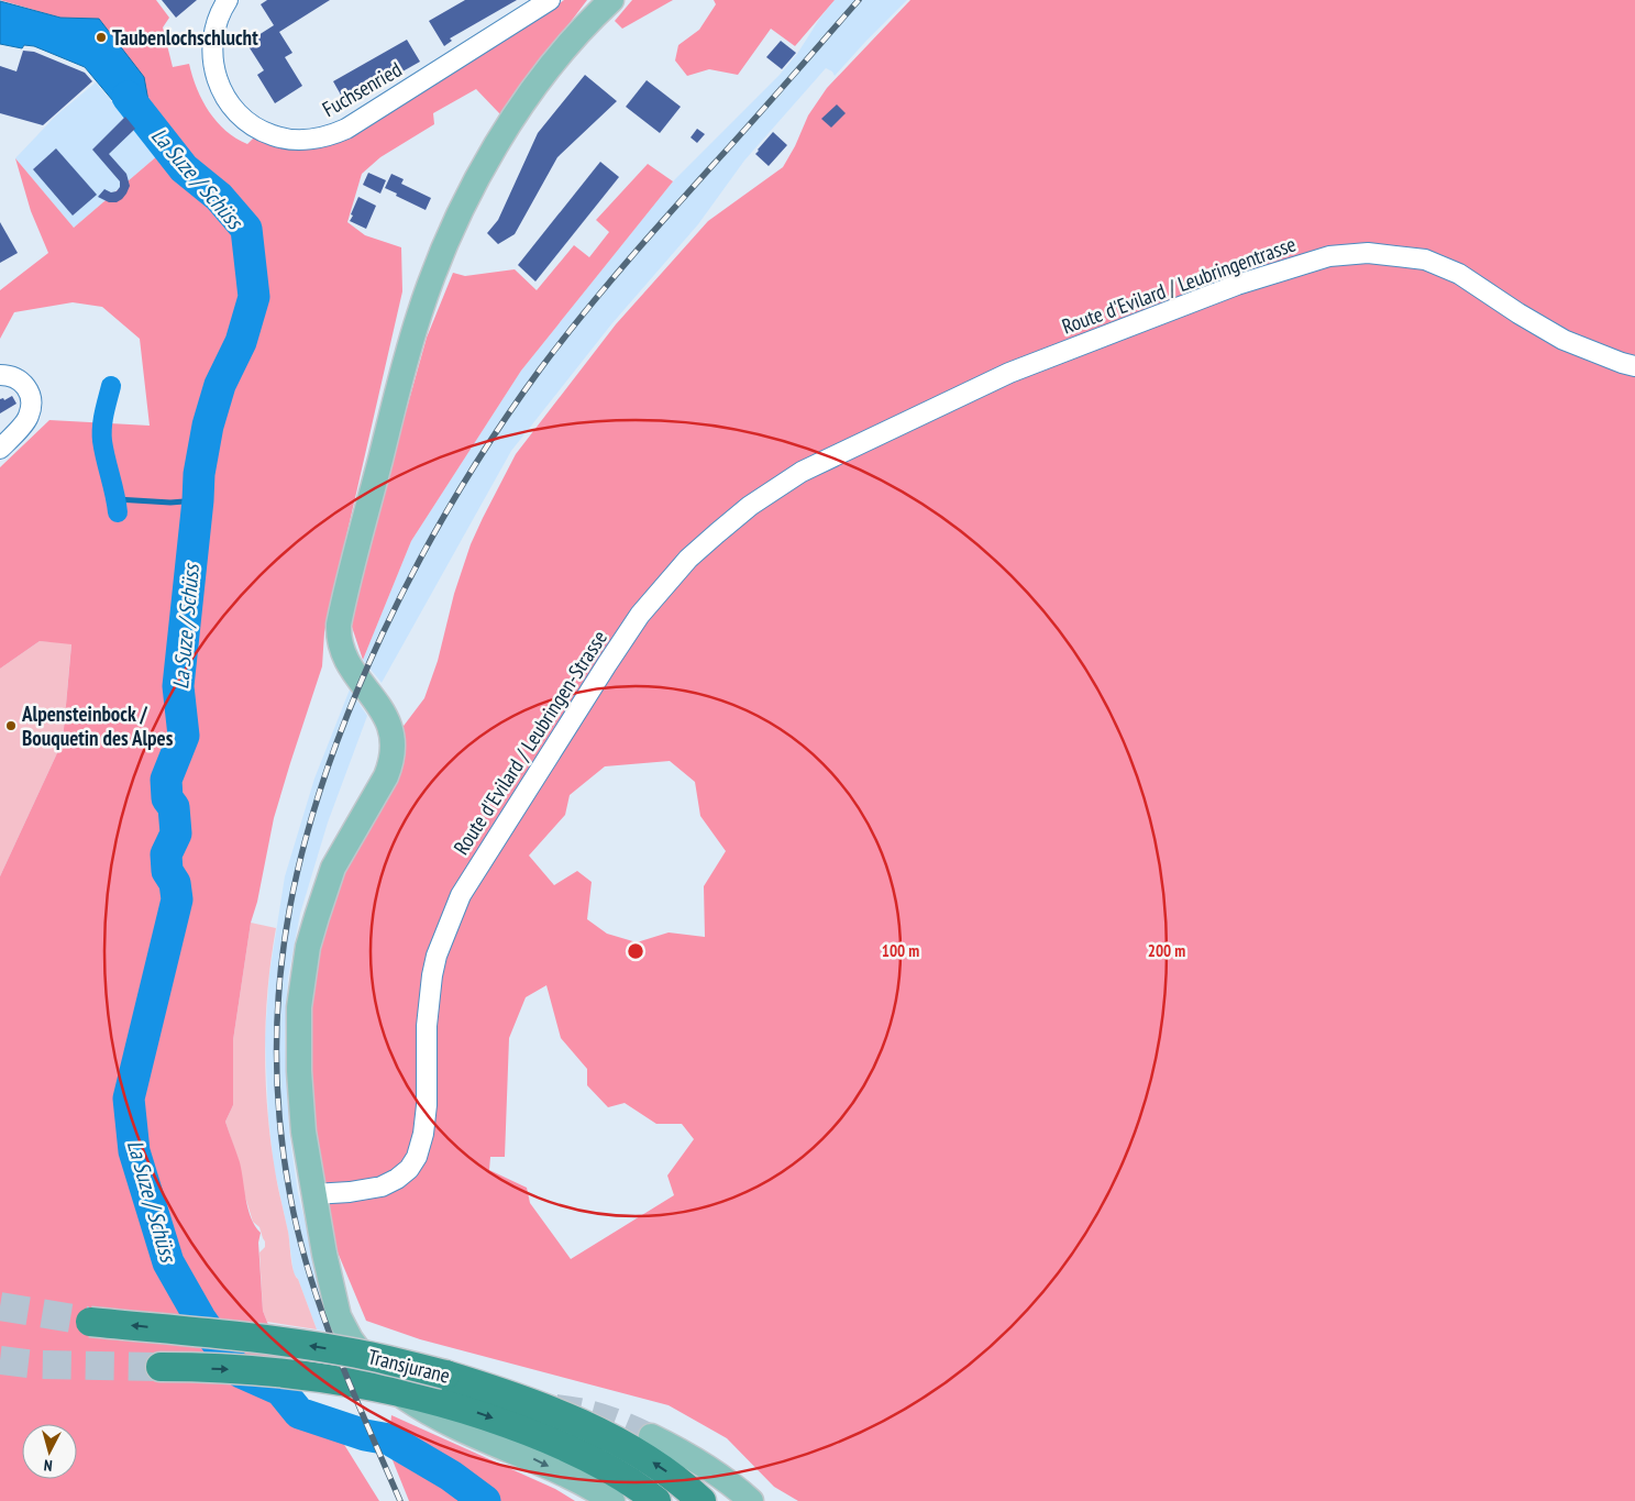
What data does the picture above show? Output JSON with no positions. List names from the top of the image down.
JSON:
{
  "streets": {
    "highway": ["Transjurane"],
    "street": ["Fuchsenried", "Route d'Evilard / Leubringentrasse", "Route d'Evilard / Leubringen-Strasse"]
  },
  "crossings": [
    ["Route d'Evilard / Leubringentrasse", "Route d'Evilard / Leubringen-Strasse"]
  ],
  "water": ["La Suze / Schüss"],
  "places": ["Taubenlochschlucht", "Alpensteinbock / Bouquetin des Alpes"],
  "north": "bottom",
  "rings": ["100 m", "200 m"]
}
